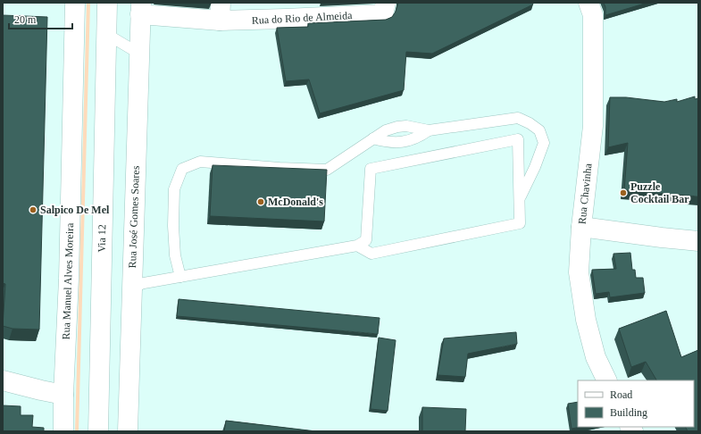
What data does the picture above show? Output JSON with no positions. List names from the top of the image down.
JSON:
{
  "streets": {
    "street": [
      "Rua do Rio de Almeida",
      "Rua Chavinha",
      "Rua José Gomes Soares",
      "Via 12",
      "Rua Manuel Alves Moreira"
    ]
  },
  "crossings": [
    ["Rua do Rio de Almeida", "Rua José Gomes Soares"]
  ],
  "places": ["Puzzle Cocktail Bar", "McDonald's", "Salpico De Mel"],
  "legend": ["Road", "Building"],
  "scale_bar": "20 m"
}
